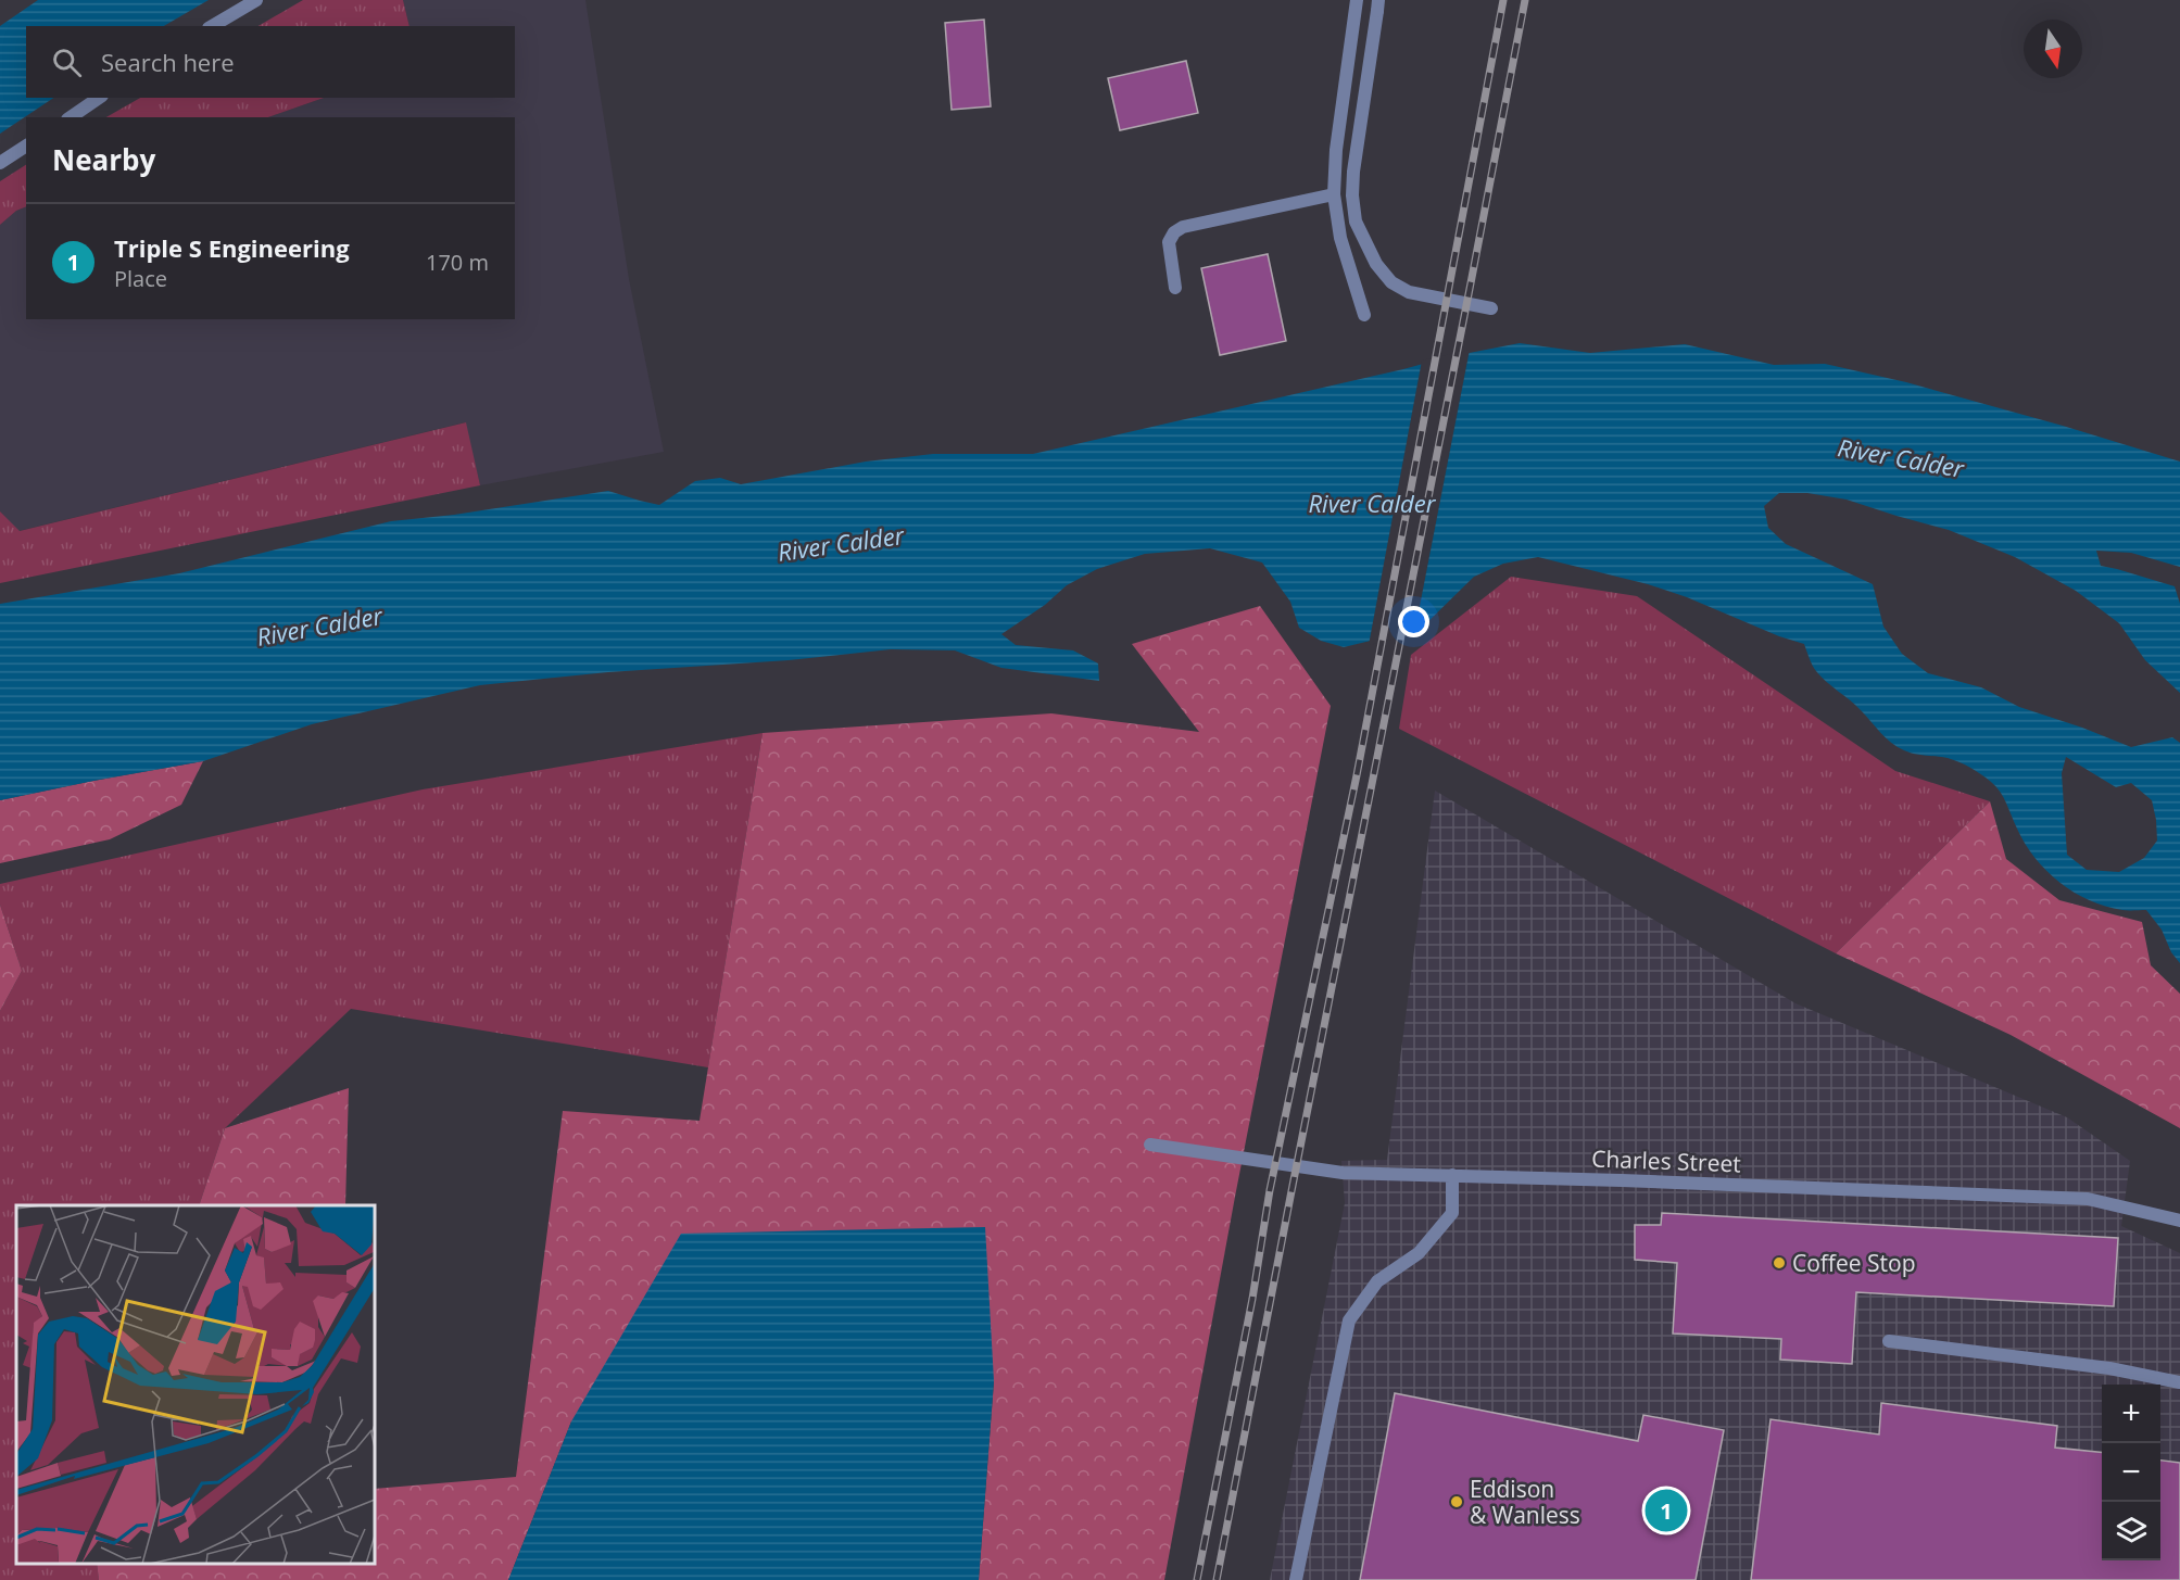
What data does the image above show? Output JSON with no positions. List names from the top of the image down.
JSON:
{
  "streets": {
    "lane": ["Charles Street"]
  },
  "water": ["River Calder"],
  "places": ["Coffee Stop", "Eddison & Wanless"],
  "north": "bottom",
  "page": {
    "search": "Search here",
    "heading": "Nearby",
    "list": [
      {
        "mark": "1",
        "name": "Triple S Engineering",
        "note": "Place",
        "value": "170 m"
      }
    ],
    "map_buttons": ["+", "−"],
    "pins": "1"
  }
}
